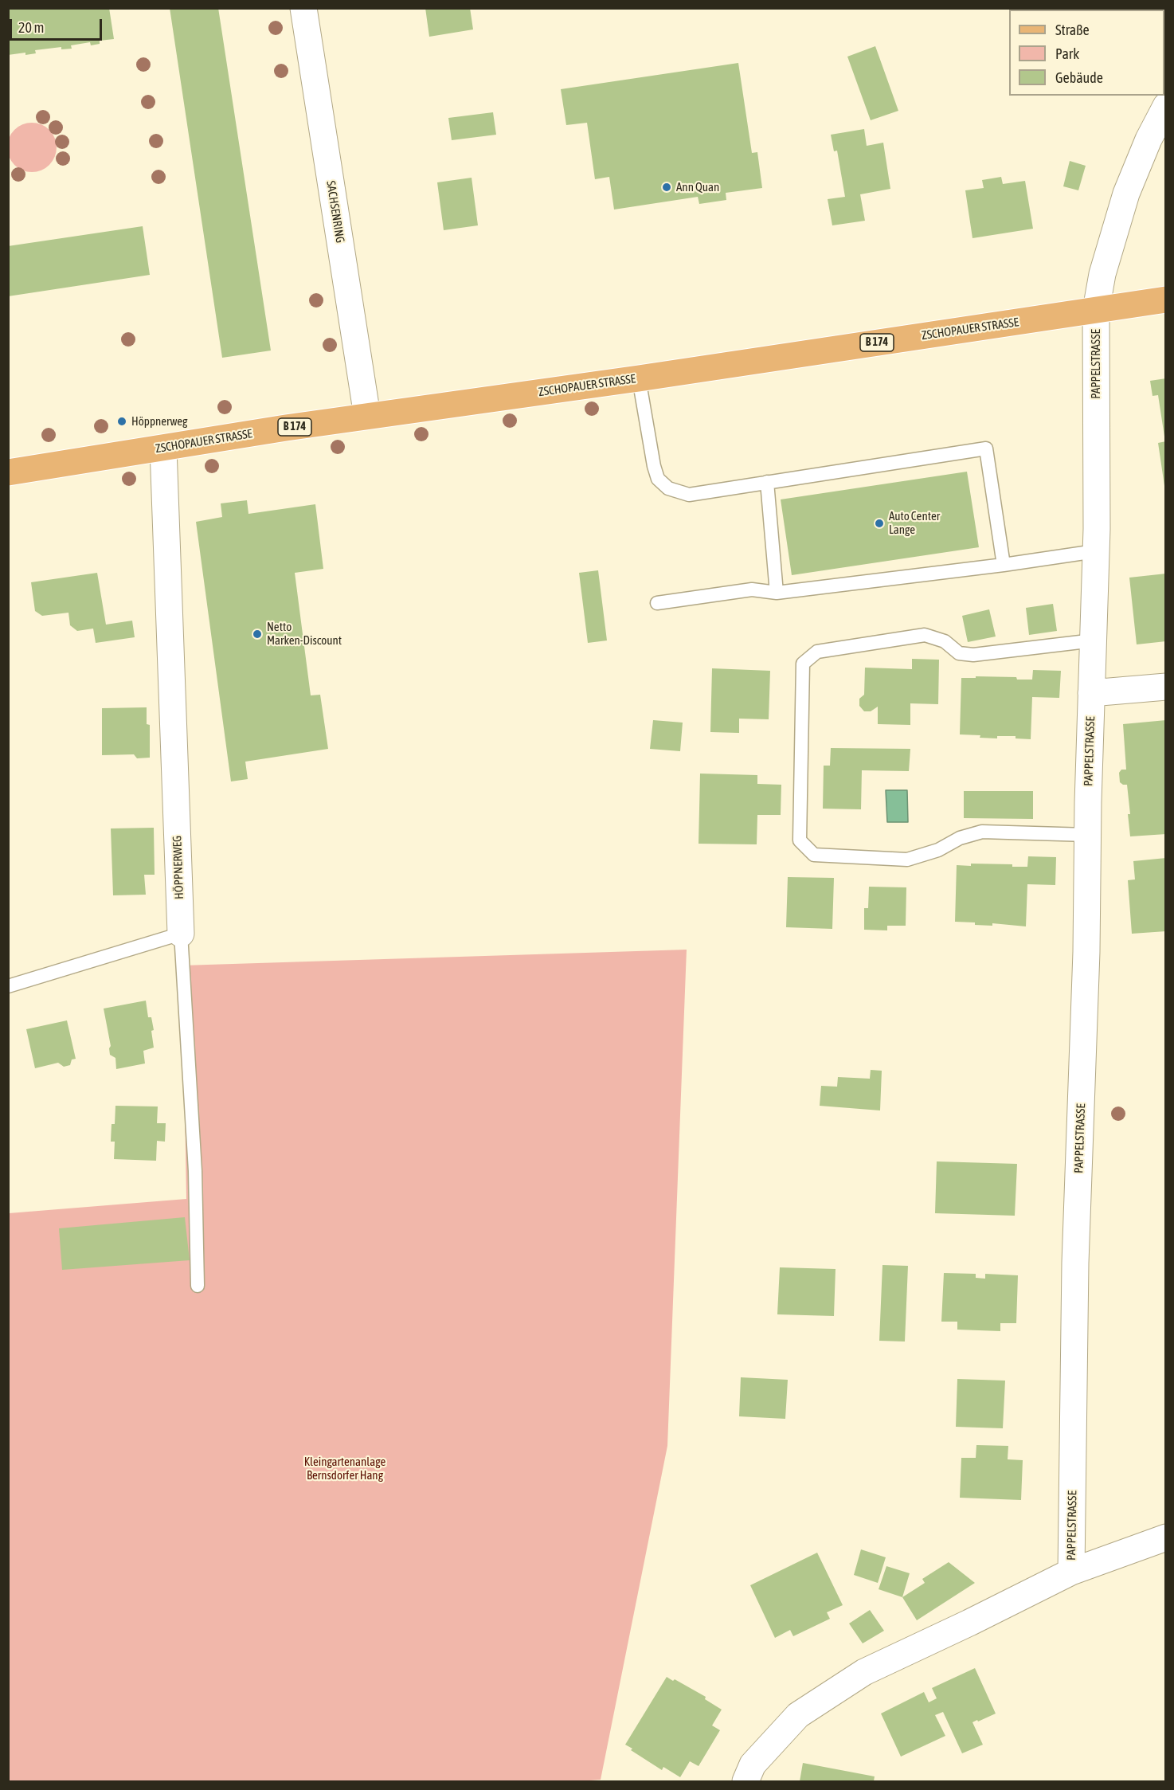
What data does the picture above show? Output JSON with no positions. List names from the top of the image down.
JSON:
{
  "streets": {
    "main road": ["ZSCHOPAUER STRASSE", "B 174"],
    "street": ["SACHSENRING", "PAPPELSTRASSE", "HÖPPNERWEG"]
  },
  "crossings": [
    ["SACHSENRING", "ZSCHOPAUER STRASSE"],
    ["ZSCHOPAUER STRASSE", "PAPPELSTRASSE"],
    ["ZSCHOPAUER STRASSE", "HÖPPNERWEG"]
  ],
  "parks": ["Kleingartenanlage Bernsdorfer Hang"],
  "places": [
    "Ann Quan",
    "Höppnerweg",
    "Auto Center Lange",
    "Netto Marken-Discount"
  ],
  "legend": ["Straße", "Park", "Gebäude"],
  "scale_bar": "20 m"
}
